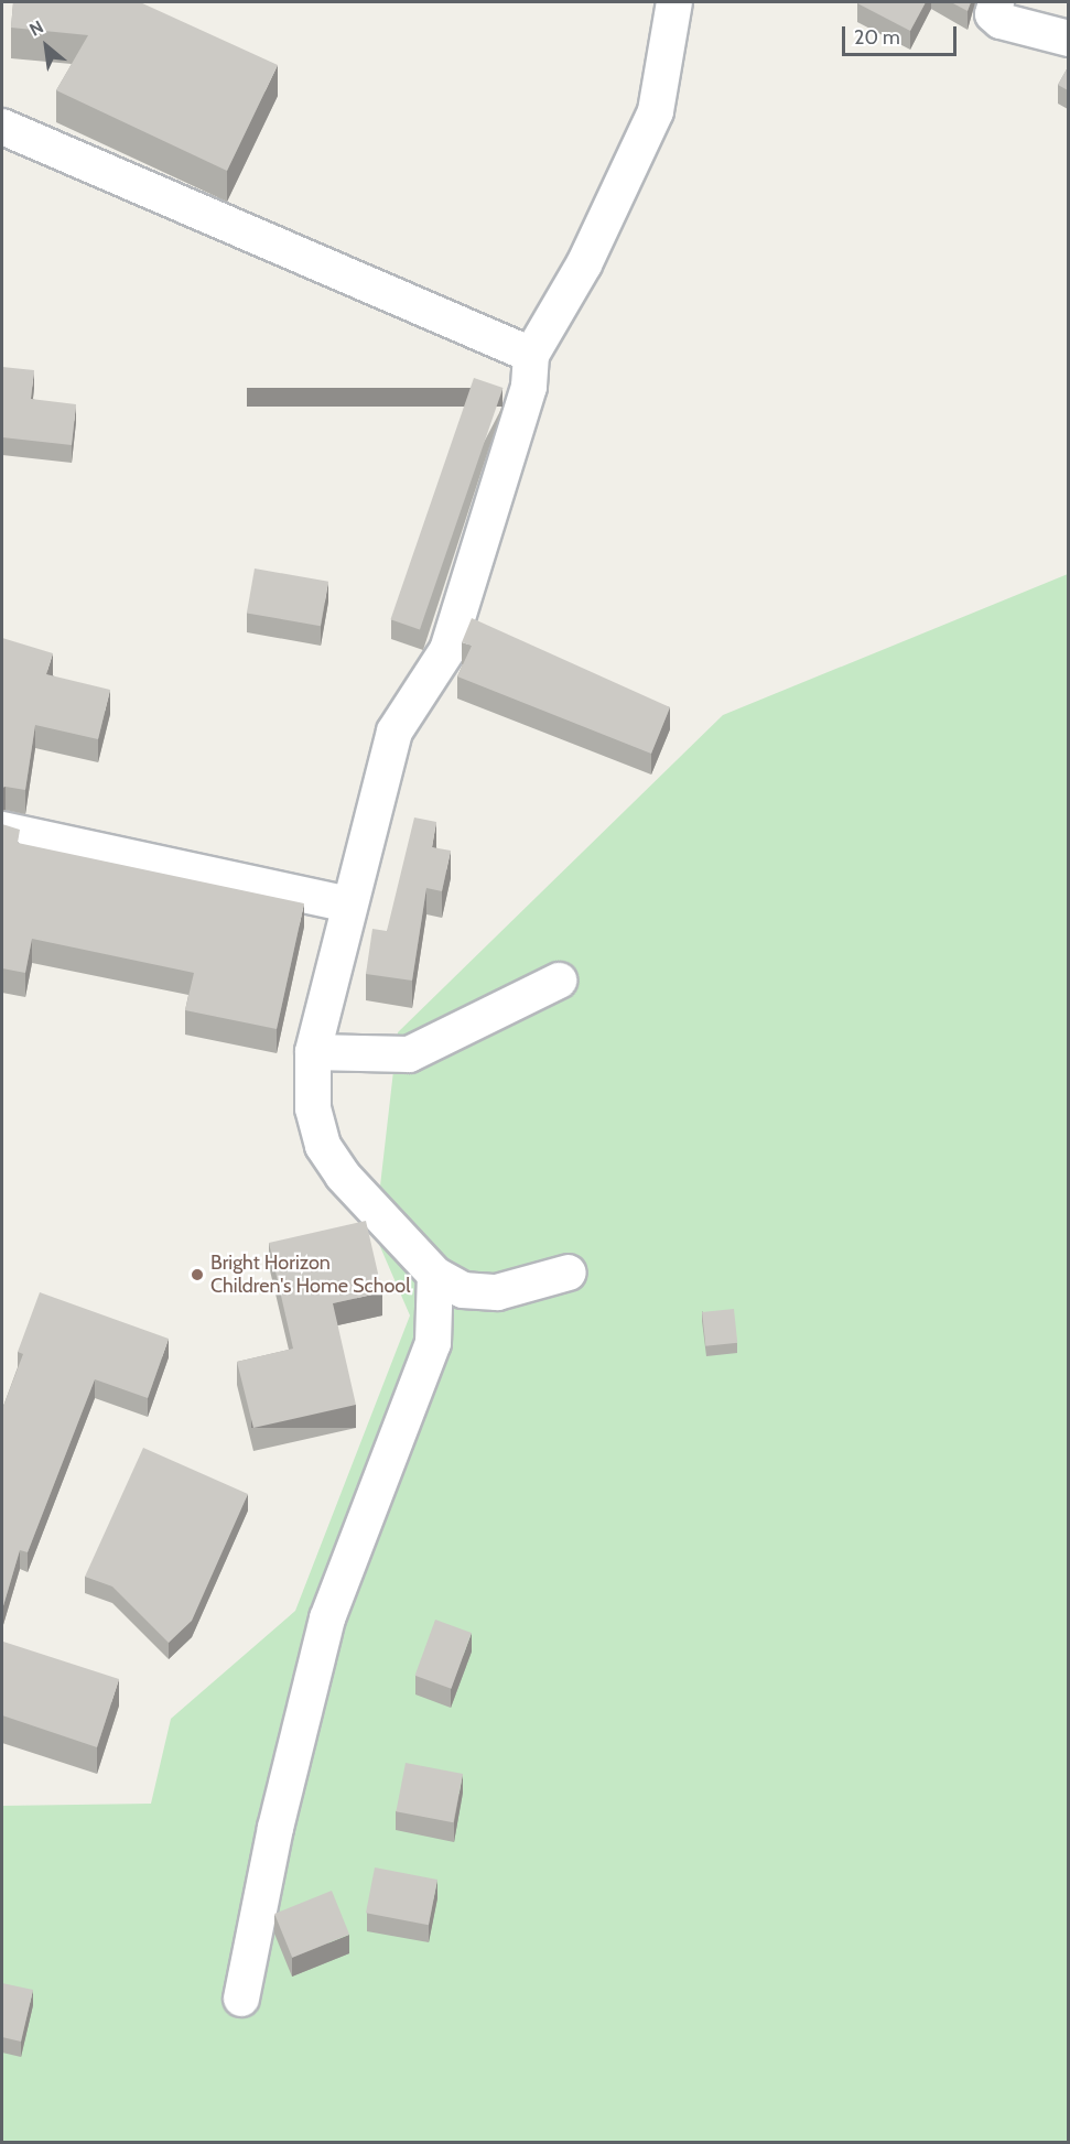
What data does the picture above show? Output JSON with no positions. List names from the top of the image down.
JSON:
{
  "places": ["Bright Horizon Children's Home School"],
  "scale_bar": "20 m",
  "north": "top left"
}
